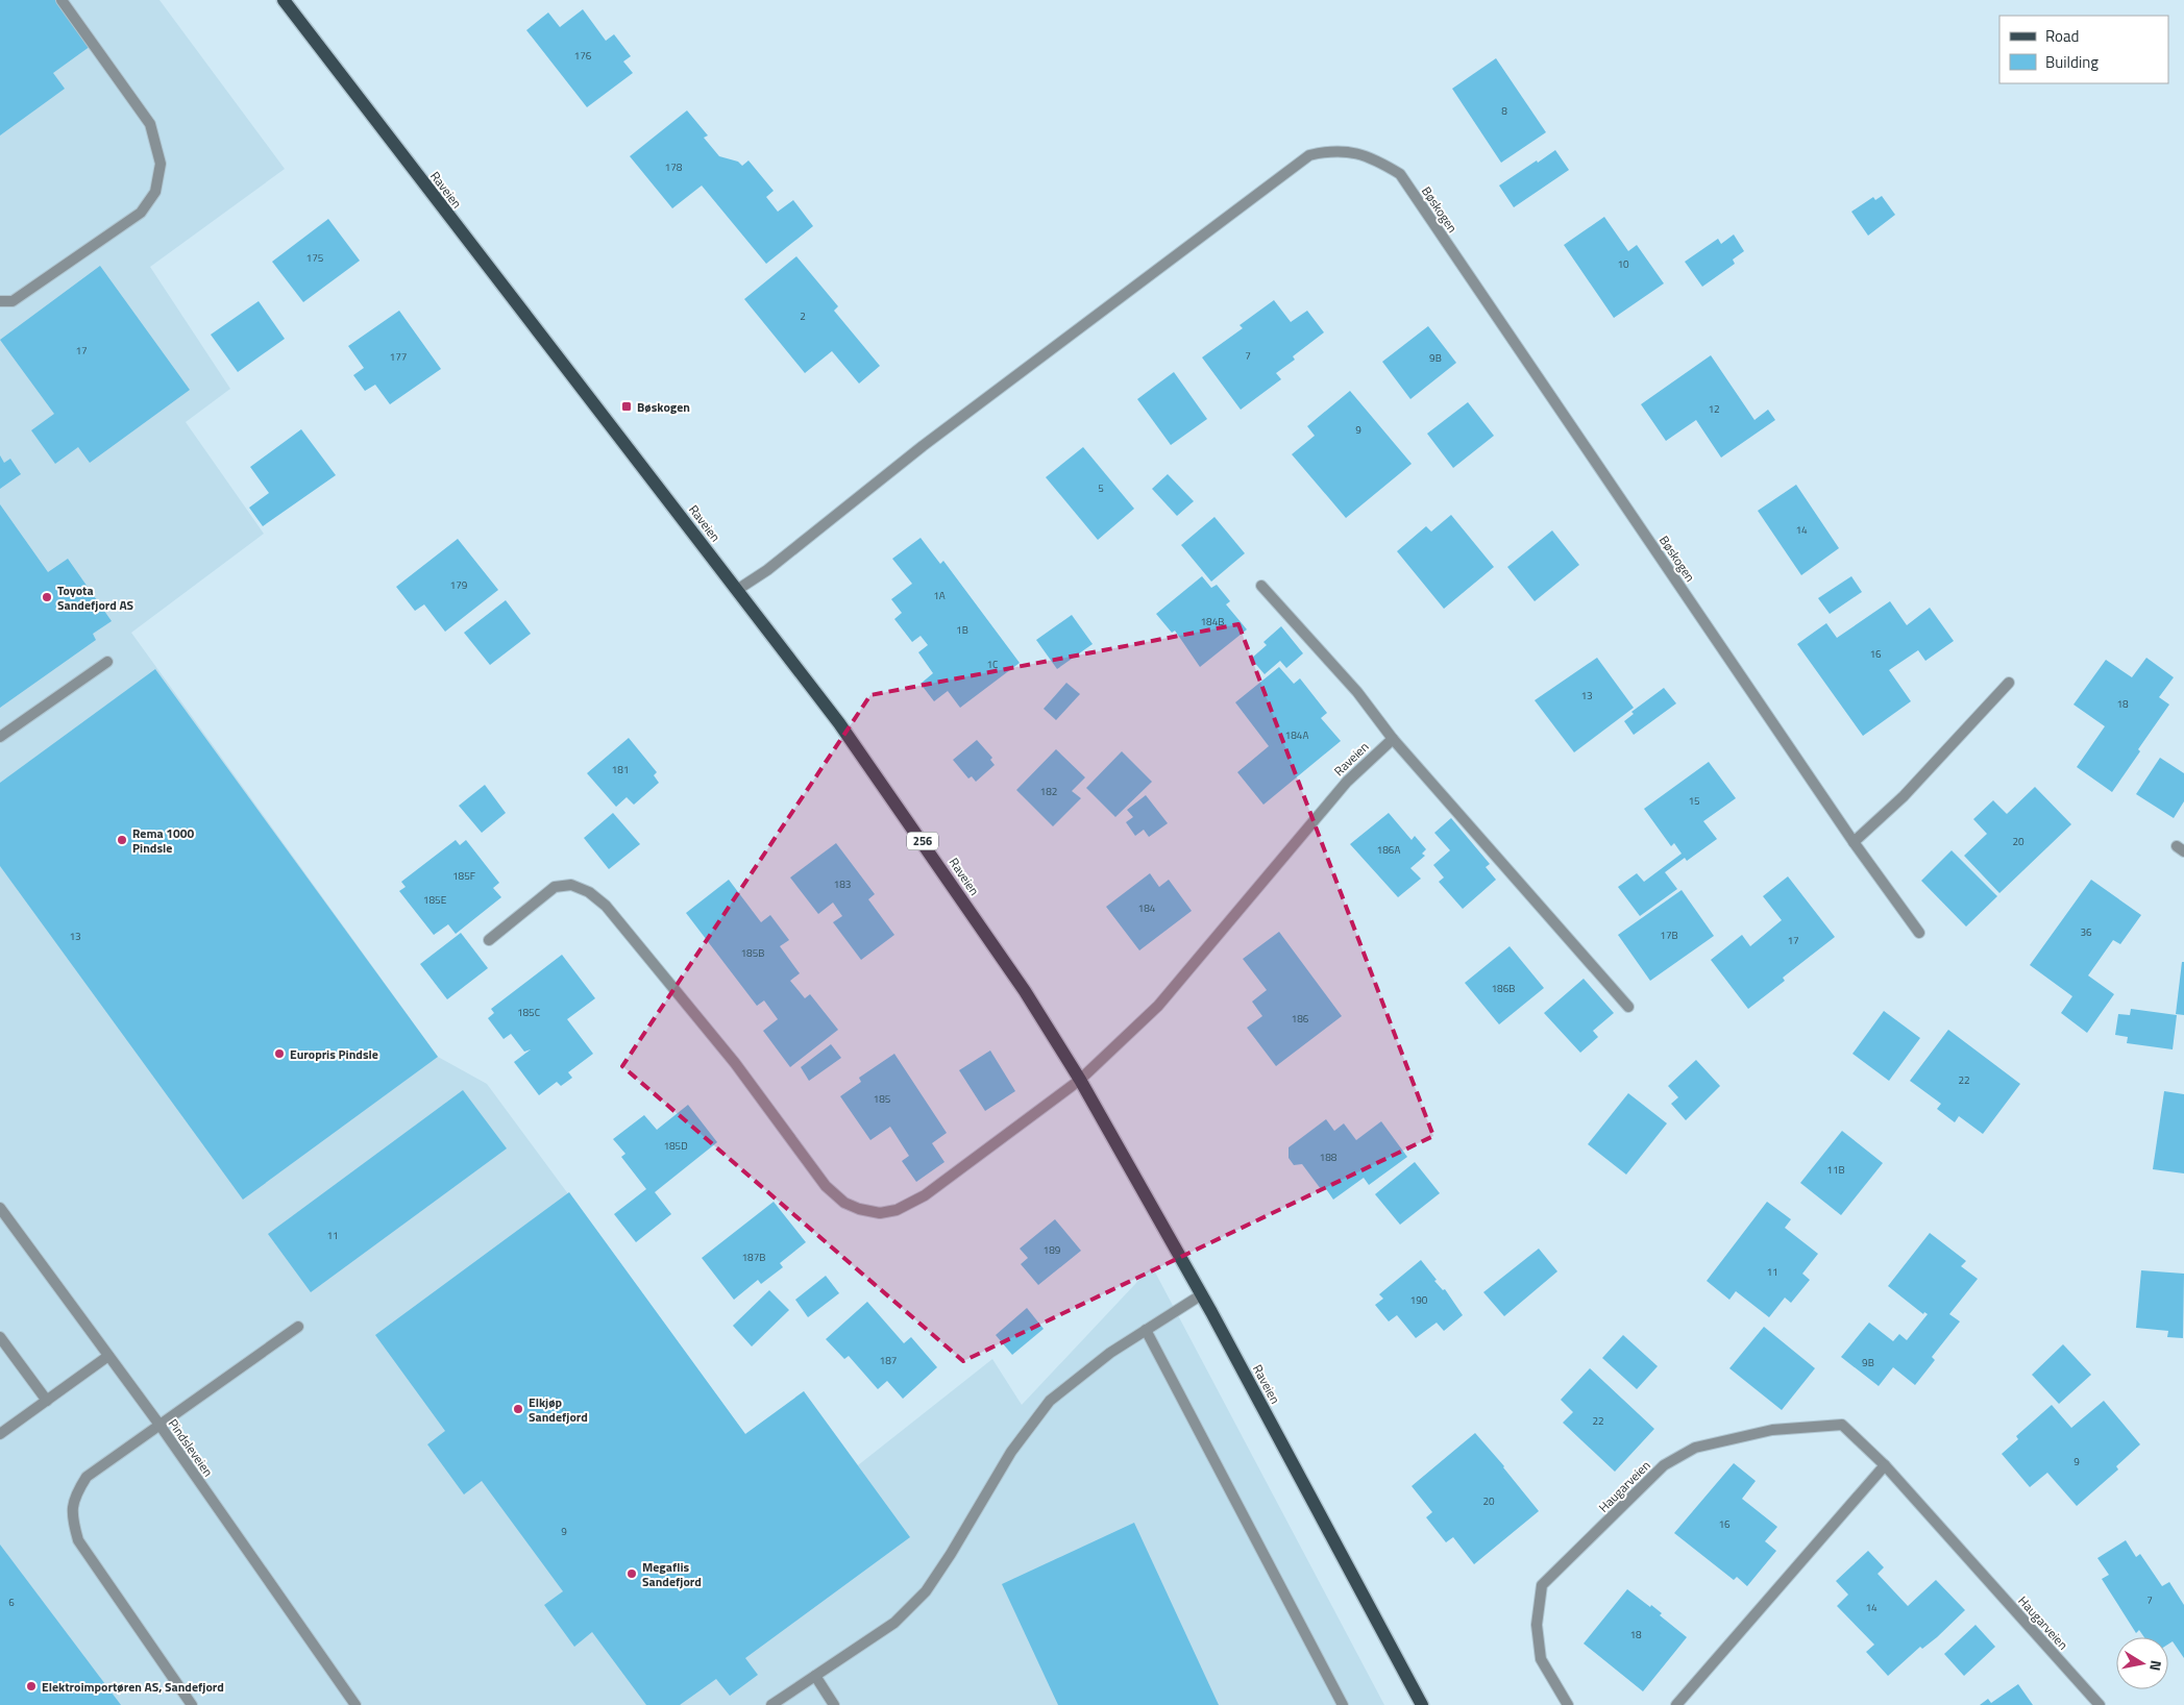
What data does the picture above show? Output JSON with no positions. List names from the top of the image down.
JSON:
{
  "streets": {
    "main road": ["Raveien", "256"],
    "street": ["Bøskogen", "Pindsleveien", "Haugarveien"]
  },
  "crossings": [
    ["Raveien", "Bøskogen"]
  ],
  "places": {
    "transit": ["Bøskogen"],
    "other": [
      "Toyota Sandefjord AS",
      "Rema 1000 Pindsle",
      "Europris Pindsle",
      "Elkjøp Sandefjord",
      "Megaflis Sandefjord",
      "Elektroimportøren AS, Sandefjord"
    ]
  },
  "house_numbers": [
    "176",
    "8",
    "178",
    "175",
    "10",
    "2",
    "17",
    "7",
    "177",
    "9B",
    "12",
    "9",
    "5",
    "14",
    "179",
    "1A",
    "184B",
    "1B",
    "16",
    "1C",
    "13",
    "18",
    "184A",
    "181",
    "182",
    "15",
    "20",
    "186A",
    "185F",
    "183",
    "185E",
    "184",
    "36",
    "17B",
    "13",
    "17",
    "185B",
    "186B",
    "185C",
    "186",
    "22",
    "185",
    "185D",
    "188",
    "11B",
    "11",
    "189",
    "187B",
    "11",
    "190",
    "187",
    "9B",
    "22",
    "9",
    "20",
    "16",
    "9",
    "7",
    "6",
    "14",
    "18"
  ],
  "legend": ["Road", "Building"],
  "north": "right"
}
